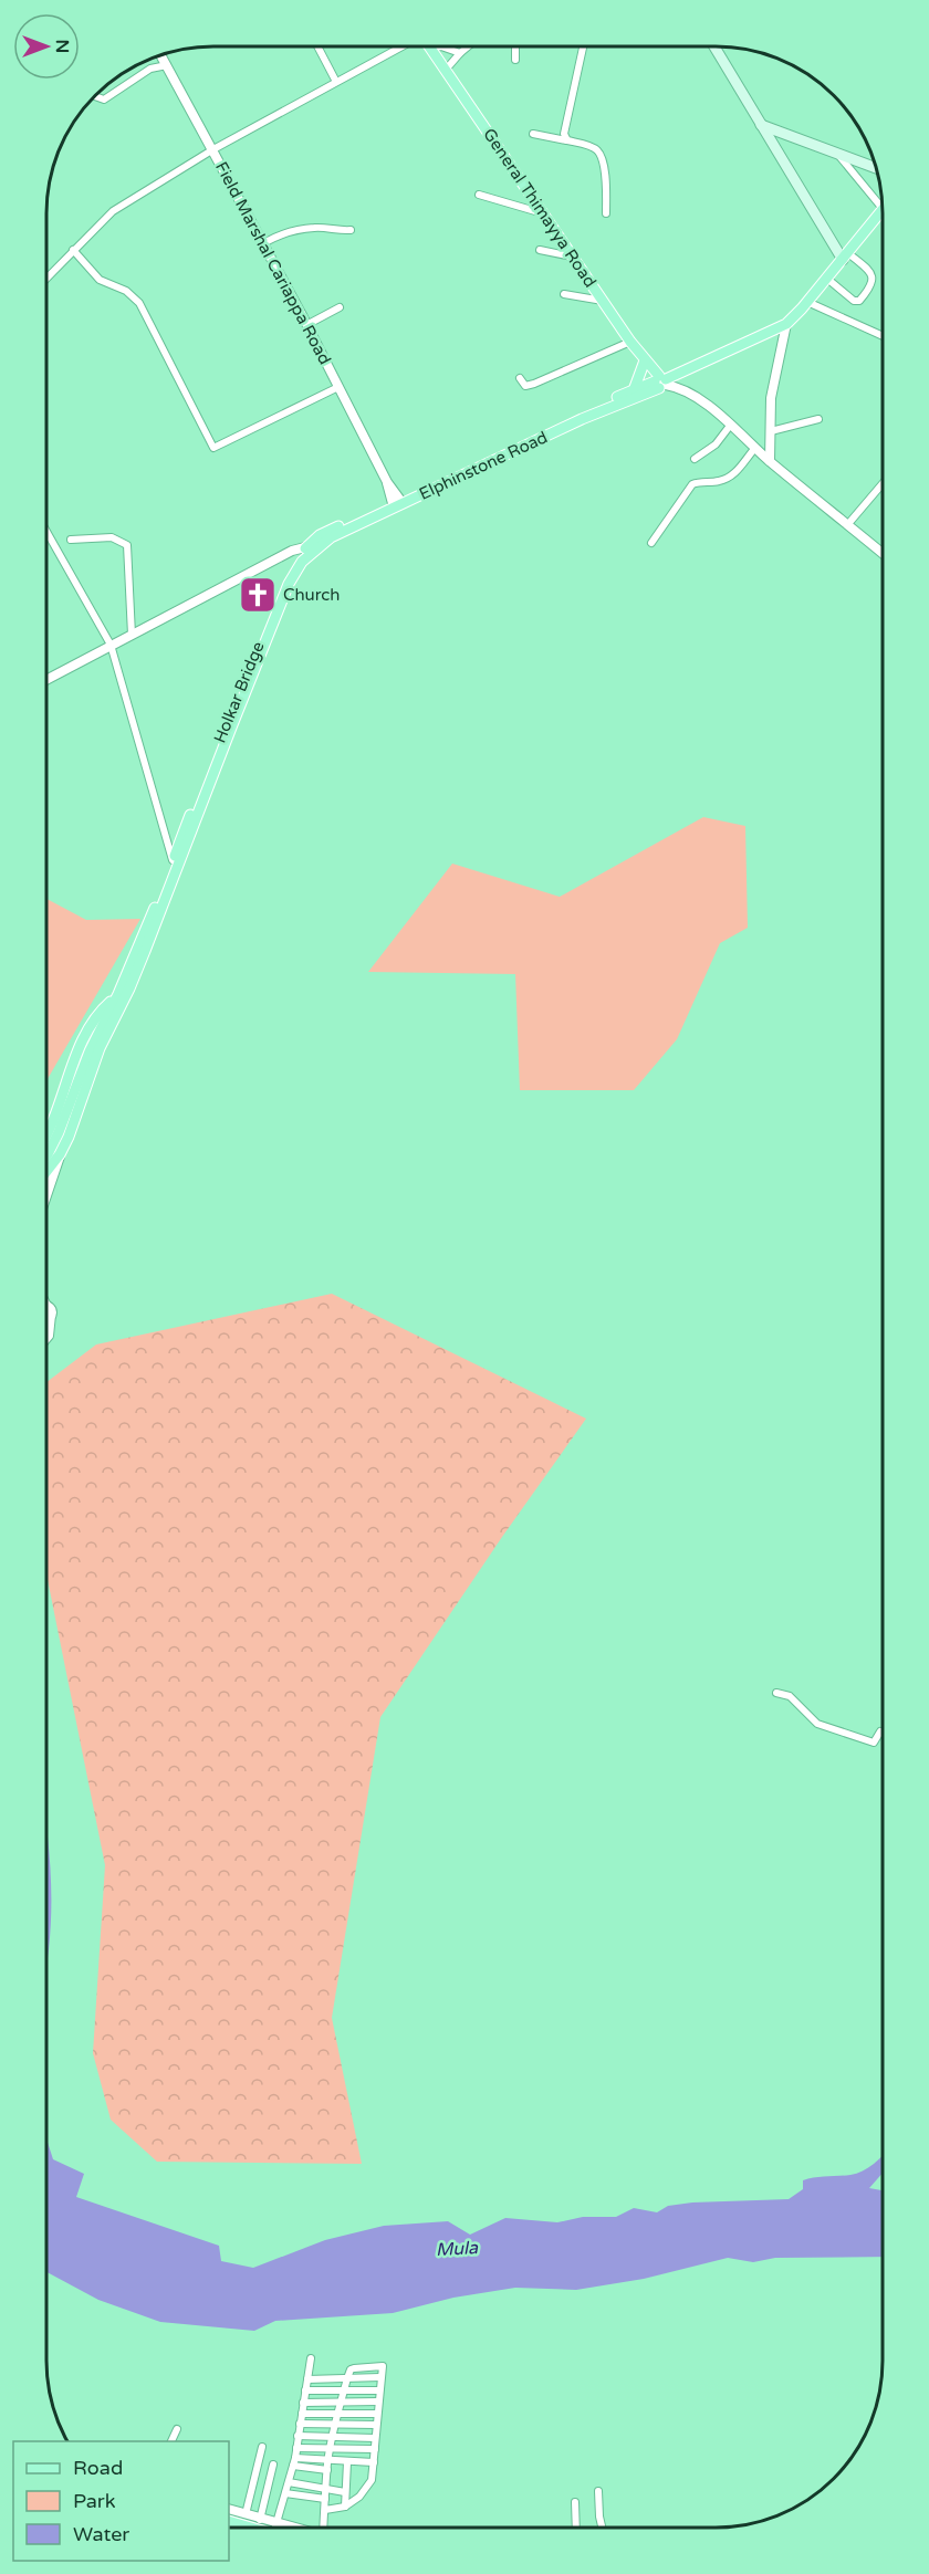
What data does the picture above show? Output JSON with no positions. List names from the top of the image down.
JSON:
{
  "streets": {
    "main road": ["General Thimayya Road", "Elphinstone Road"],
    "street": ["Field Marshal Cariappa Road"]
  },
  "crossings": [
    ["General Thimayya Road", "Elphinstone Road"],
    ["Field Marshal Cariappa Road", "Elphinstone Road"]
  ],
  "water": ["Mula"],
  "places": {
    "church": ["Church"]
  },
  "legend": ["Road", "Park", "Water"],
  "north": "right"
}
